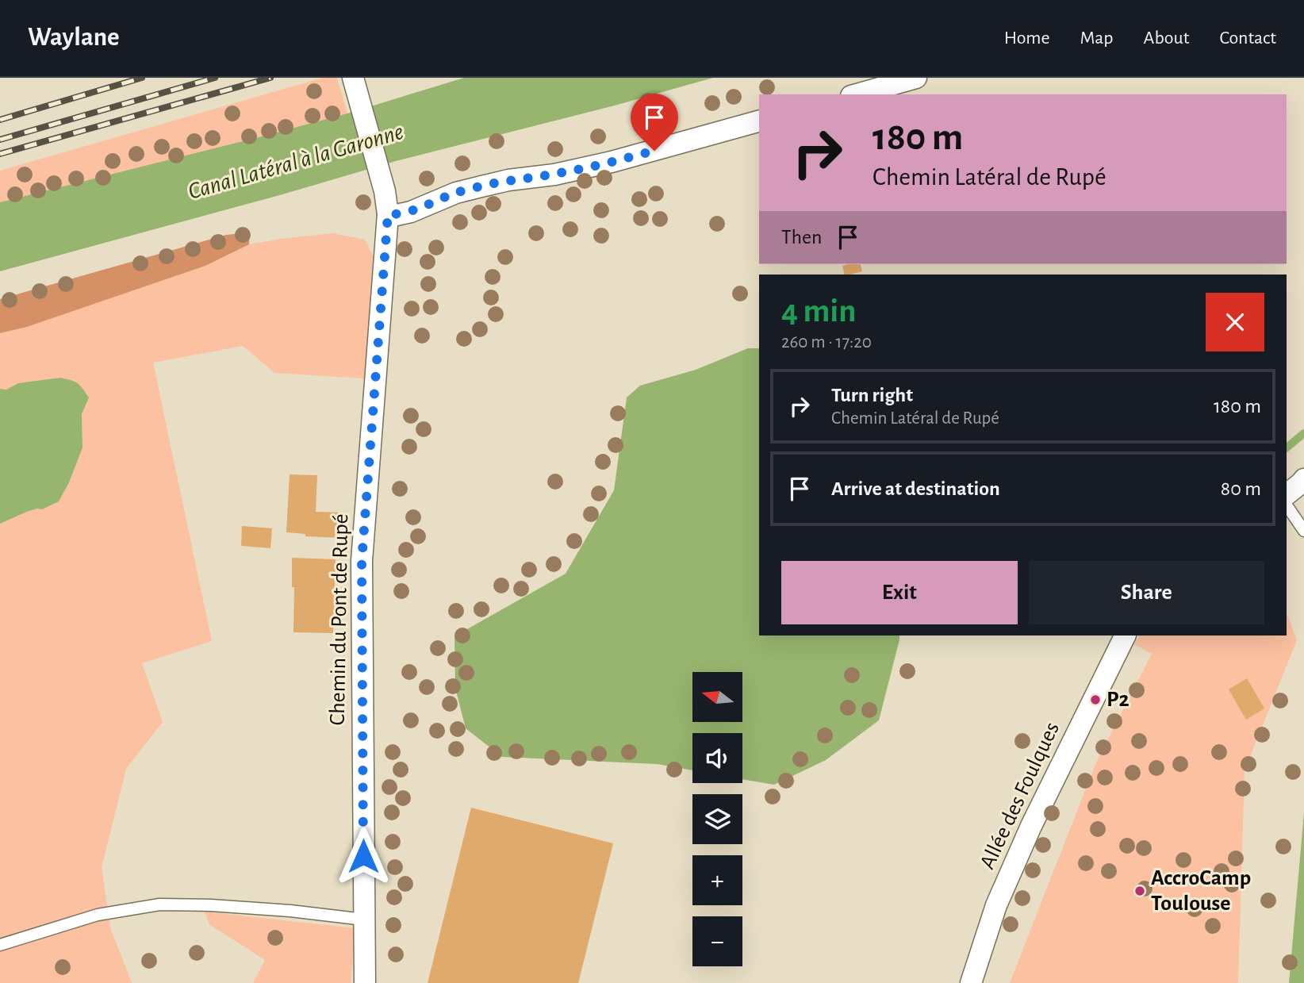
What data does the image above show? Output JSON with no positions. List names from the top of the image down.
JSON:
{
  "streets": {
    "street": ["Chemin du Pont de Rupé", "Allée des Foulques"]
  },
  "water": ["Canal Latéral à la Garonne"],
  "places": ["P2", "AccroCamp Toulouse"],
  "north": "left",
  "page": {
    "header": "Waylane",
    "nav": [
      "Home",
      "Map",
      "About",
      "Contact"
    ],
    "turn": ["180 m", "Chemin Latéral de Rupé"],
    "then": "Then",
    "heading": ["4 min", "260 m · 17:20"],
    "list": [
      {
        "name": "Turn right",
        "note": "Chemin Latéral de Rupé",
        "value": "180 m"
      },
      {
        "name": "Arrive at destination",
        "value": "80 m"
      }
    ],
    "buttons": ["Exit", "Share"],
    "map_buttons": ["+", "−"]
  }
}
